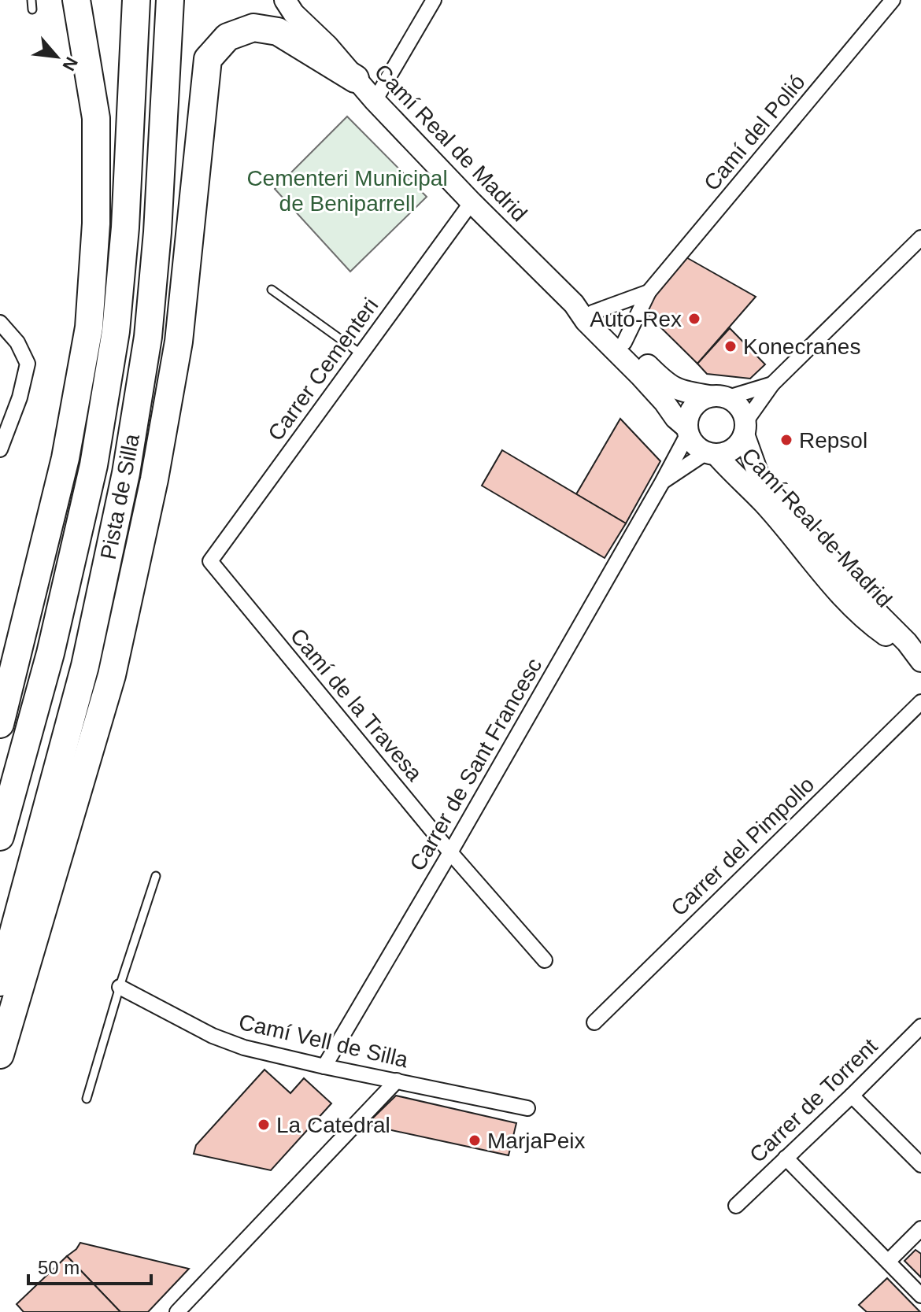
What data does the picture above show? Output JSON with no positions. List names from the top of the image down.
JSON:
{
  "streets": {
    "highway": ["Pista de Silla"],
    "street": [
      "Camí del Polió",
      "Camí Real de Madrid",
      "Carrer Cementeri",
      "Camí de la Travesa",
      "Carrer de Sant Francesc",
      "Carrer del Pimpollo",
      "Camí Vell de Silla",
      "Carrer de Torrent"
    ]
  },
  "crossings": [
    ["Camí del Polió", "Camí Real de Madrid"],
    ["Camí Real de Madrid", "Carrer Cementeri"],
    ["Camí Real de Madrid", "Carrer de Sant Francesc"],
    ["Carrer Cementeri", "Camí de la Travesa"],
    ["Camí de la Travesa", "Carrer de Sant Francesc"],
    ["Carrer de Sant Francesc", "Camí Vell de Silla"]
  ],
  "parks": ["Cementeri Municipal de Beniparrell"],
  "places": [
    "Auto-Rex",
    "Konecranes",
    "Repsol",
    "La Catedral",
    "MarjaPeix"
  ],
  "scale_bar": "50 m",
  "north": "bottom right"
}
